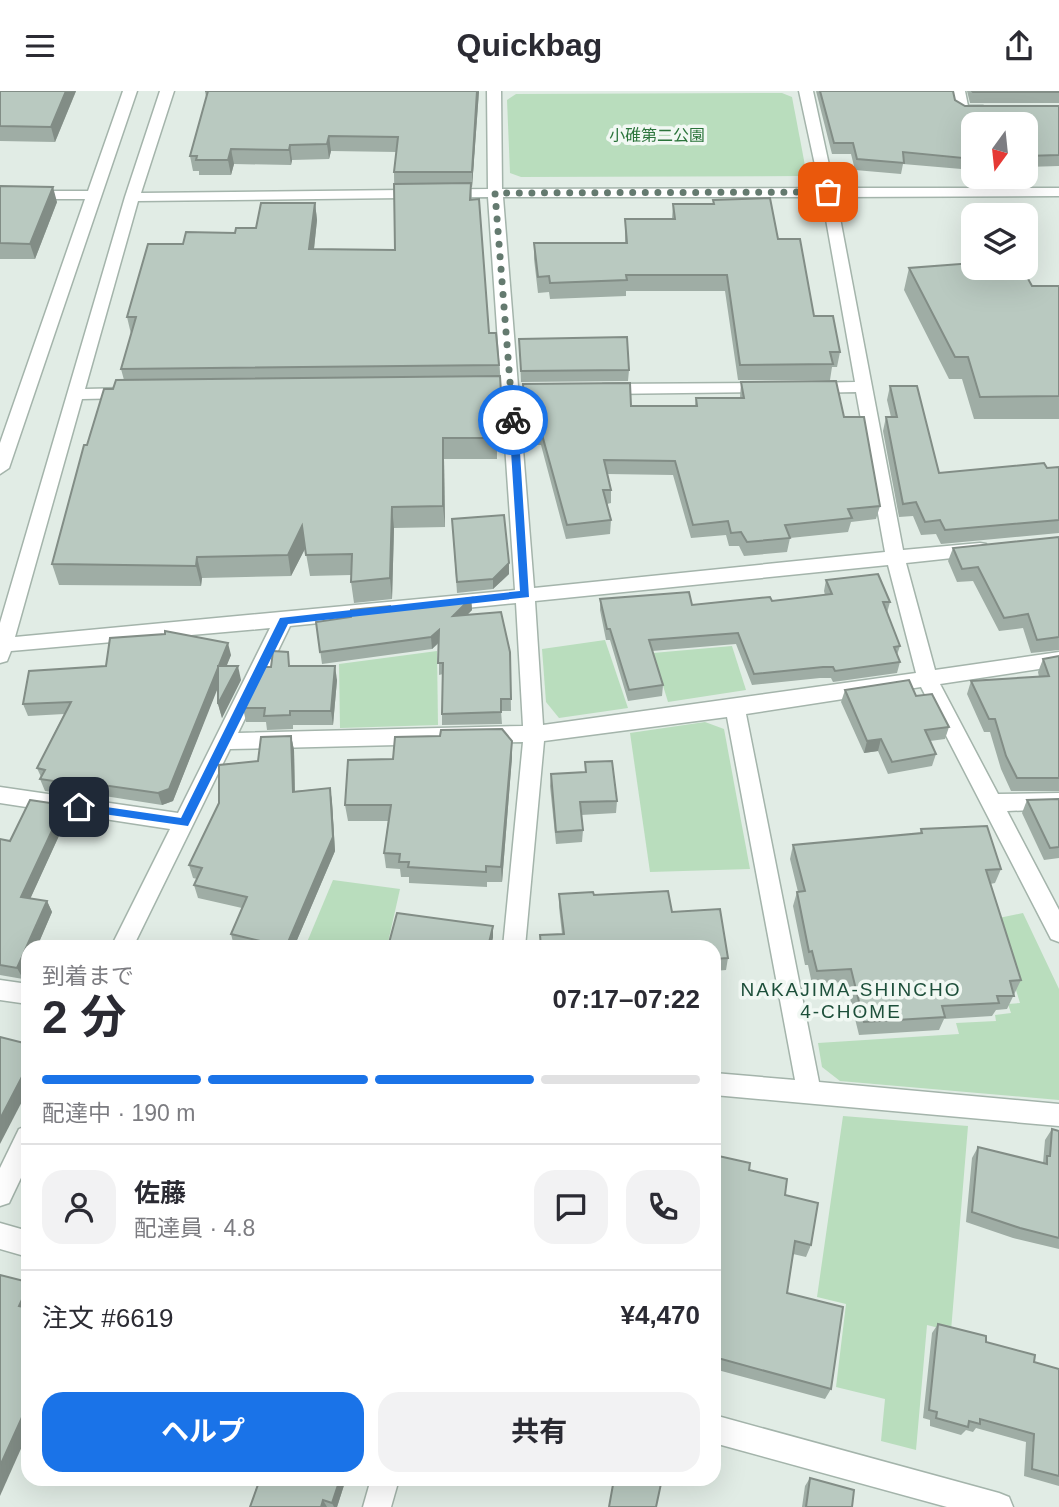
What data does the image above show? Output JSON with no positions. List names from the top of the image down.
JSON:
{
  "districts": ["NAKAJIMA-SHINCHO 4-CHOME"],
  "parks": ["小碓第二公園"],
  "north": "bottom",
  "page": {
    "header": "Quickbag",
    "heading": ["2 分", "到着まで", "07:17–07:22"],
    "panel": [
      "佐藤",
      "配達員 · 4.8",
      "注文 #6619",
      "¥4,470"
    ],
    "bar": "配達中 · 190 m",
    "buttons": ["ヘルプ", "共有"]
  }
}
